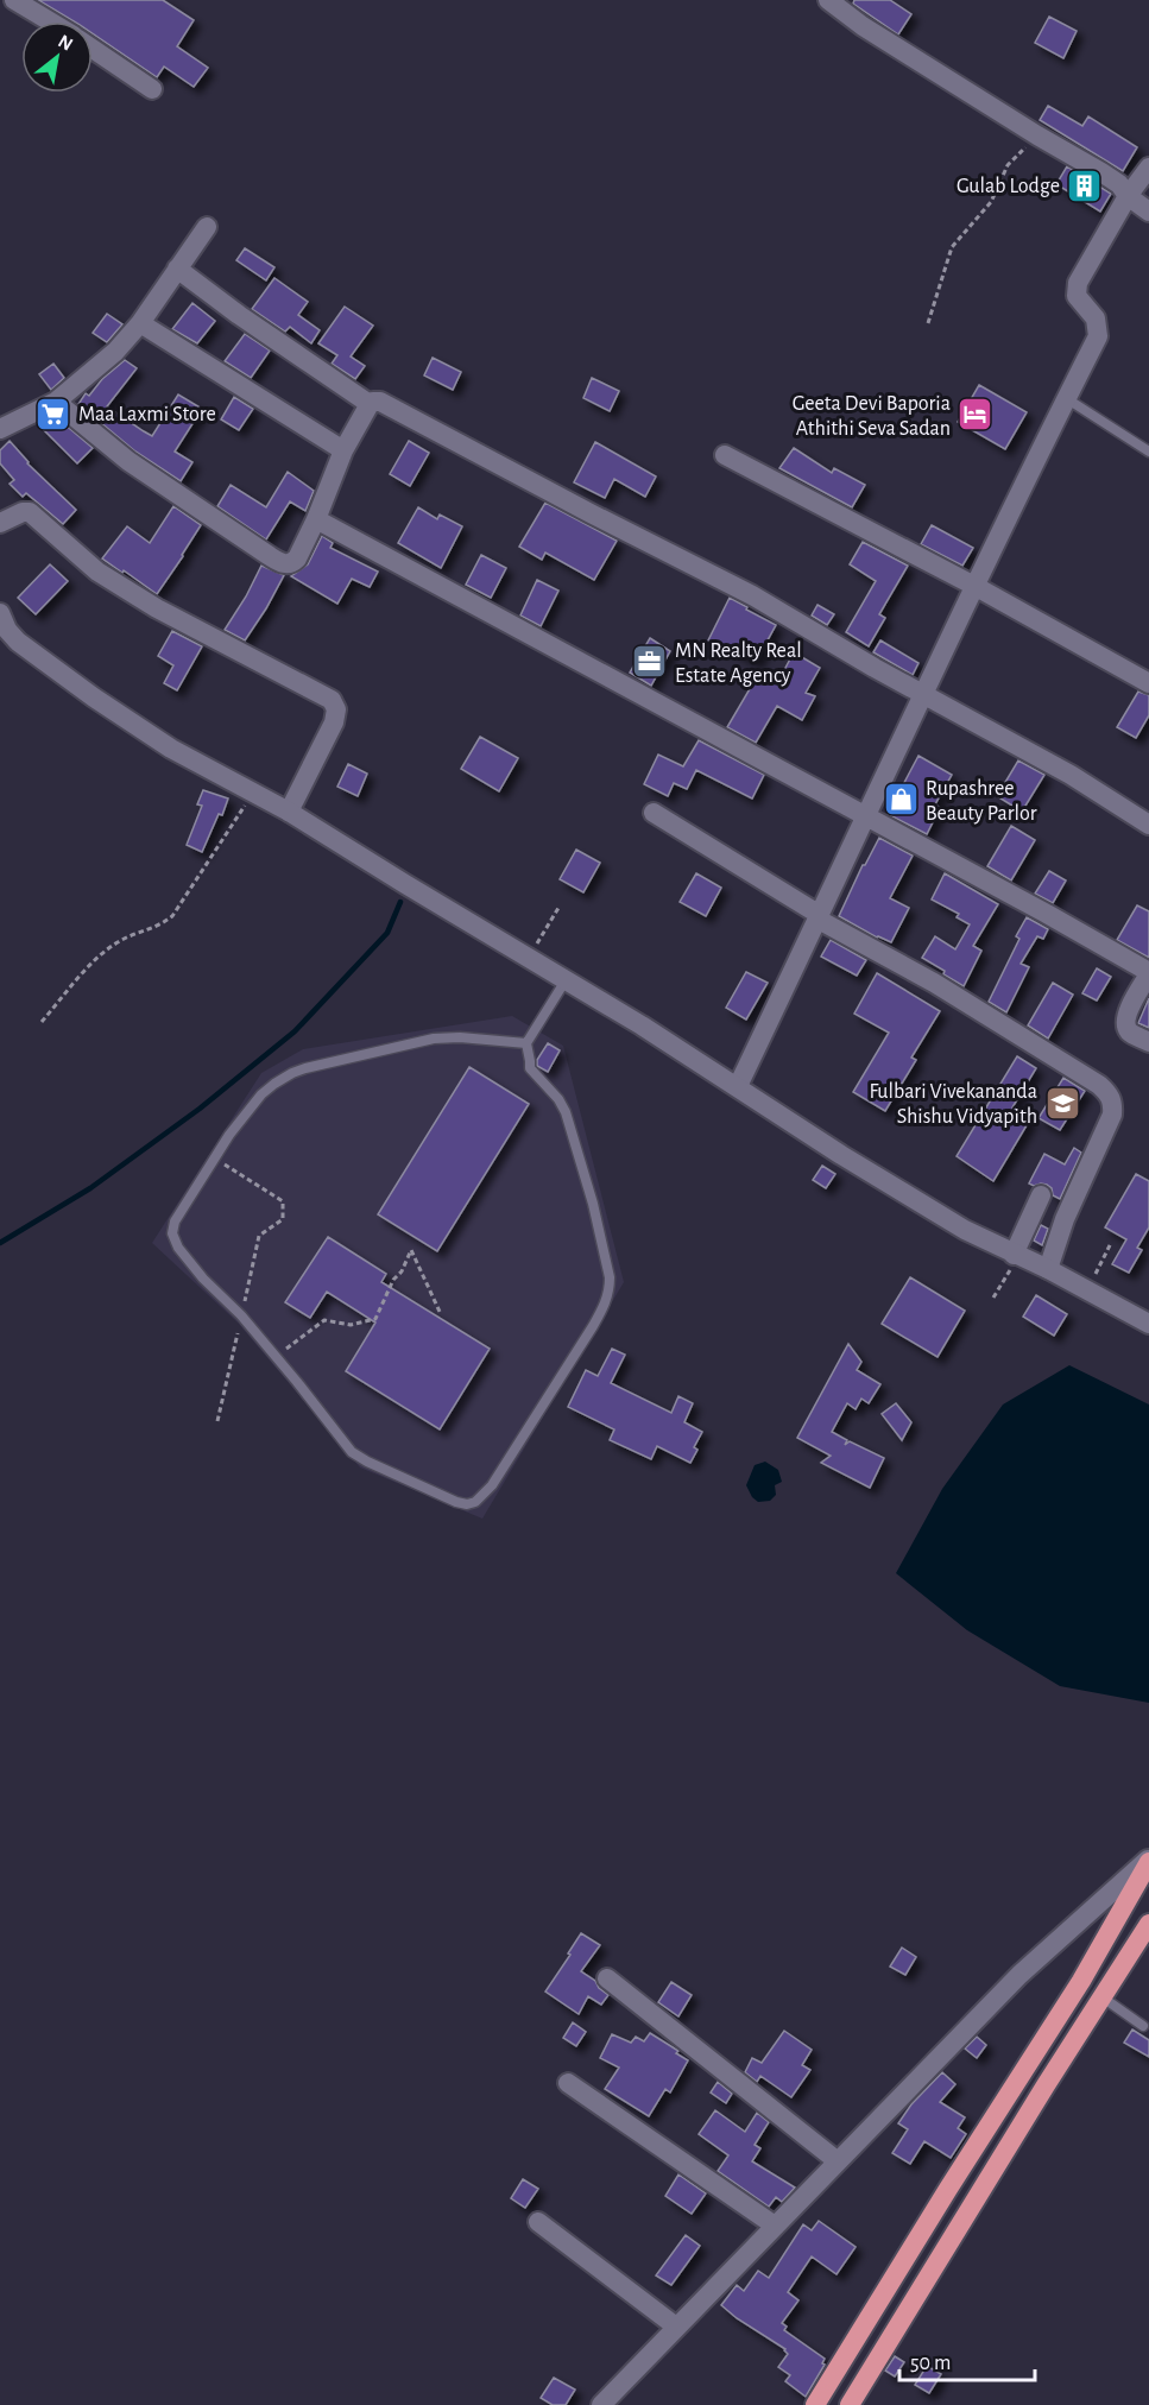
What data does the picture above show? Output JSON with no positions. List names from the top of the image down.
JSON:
{
  "places": {
    "building": ["Gulab Lodge"],
    "supermarket": ["Maa Laxmi Store"],
    "hotel": ["Geeta Devi Baporia Athithi Seva Sadan"],
    "office": ["MN Realty Real Estate Agency"],
    "shop": ["Rupashree Beauty Parlor"],
    "school or university": ["Fulbari Vivekananda Shishu Vidyapith"]
  },
  "scale_bar": "50 m",
  "north": "top right"
}
